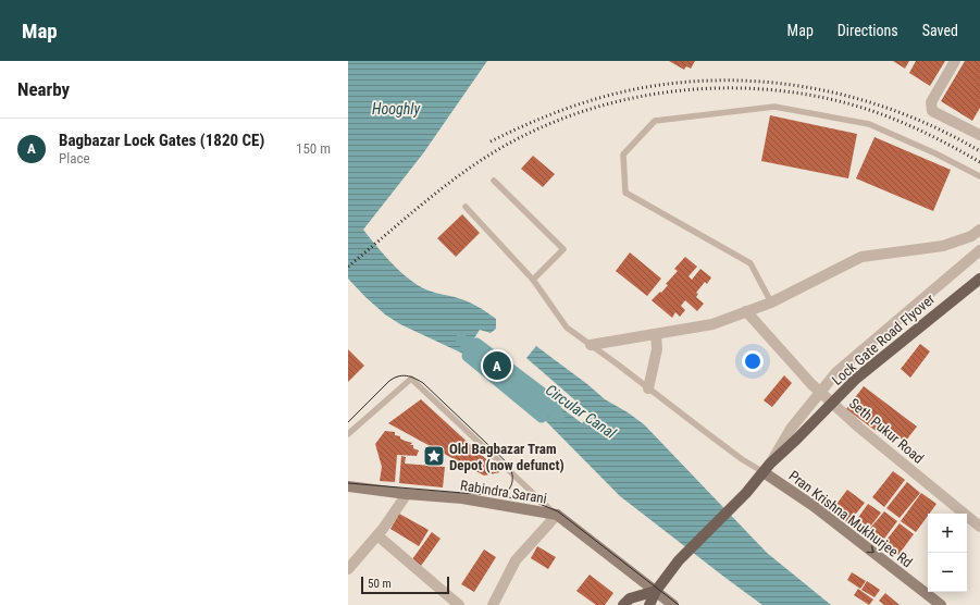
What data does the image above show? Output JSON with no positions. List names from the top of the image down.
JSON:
{
  "streets": {
    "main road": ["Lock Gate Road Flyover", "Rabindra Sarani", "Pran Krishna Mukhurjee Rd"],
    "street": ["Seth Pukur Road"]
  },
  "crossings": [
    ["Lock Gate Road Flyover", "Rabindra Sarani"],
    ["Lock Gate Road Flyover", "Pran Krishna Mukhurjee Rd"]
  ],
  "one_way": ["Pran Krishna Mukhurjee Rd"],
  "water": ["Hooghly", "Circular Canal"],
  "places": {
    "place": ["Old Bagbazar Tram Depot (now defunct)"]
  },
  "scale_bar": "50 m",
  "page": {
    "header": "Map",
    "nav": ["Map", "Directions", "Saved"],
    "heading": "Nearby",
    "list": [
      {
        "mark": "A",
        "name": "Bagbazar Lock Gates (1820 CE)",
        "note": "Place",
        "value": "150 m"
      }
    ],
    "pins": "A",
    "map_buttons": ["+", "−"],
    "scale": "50 m"
  }
}
